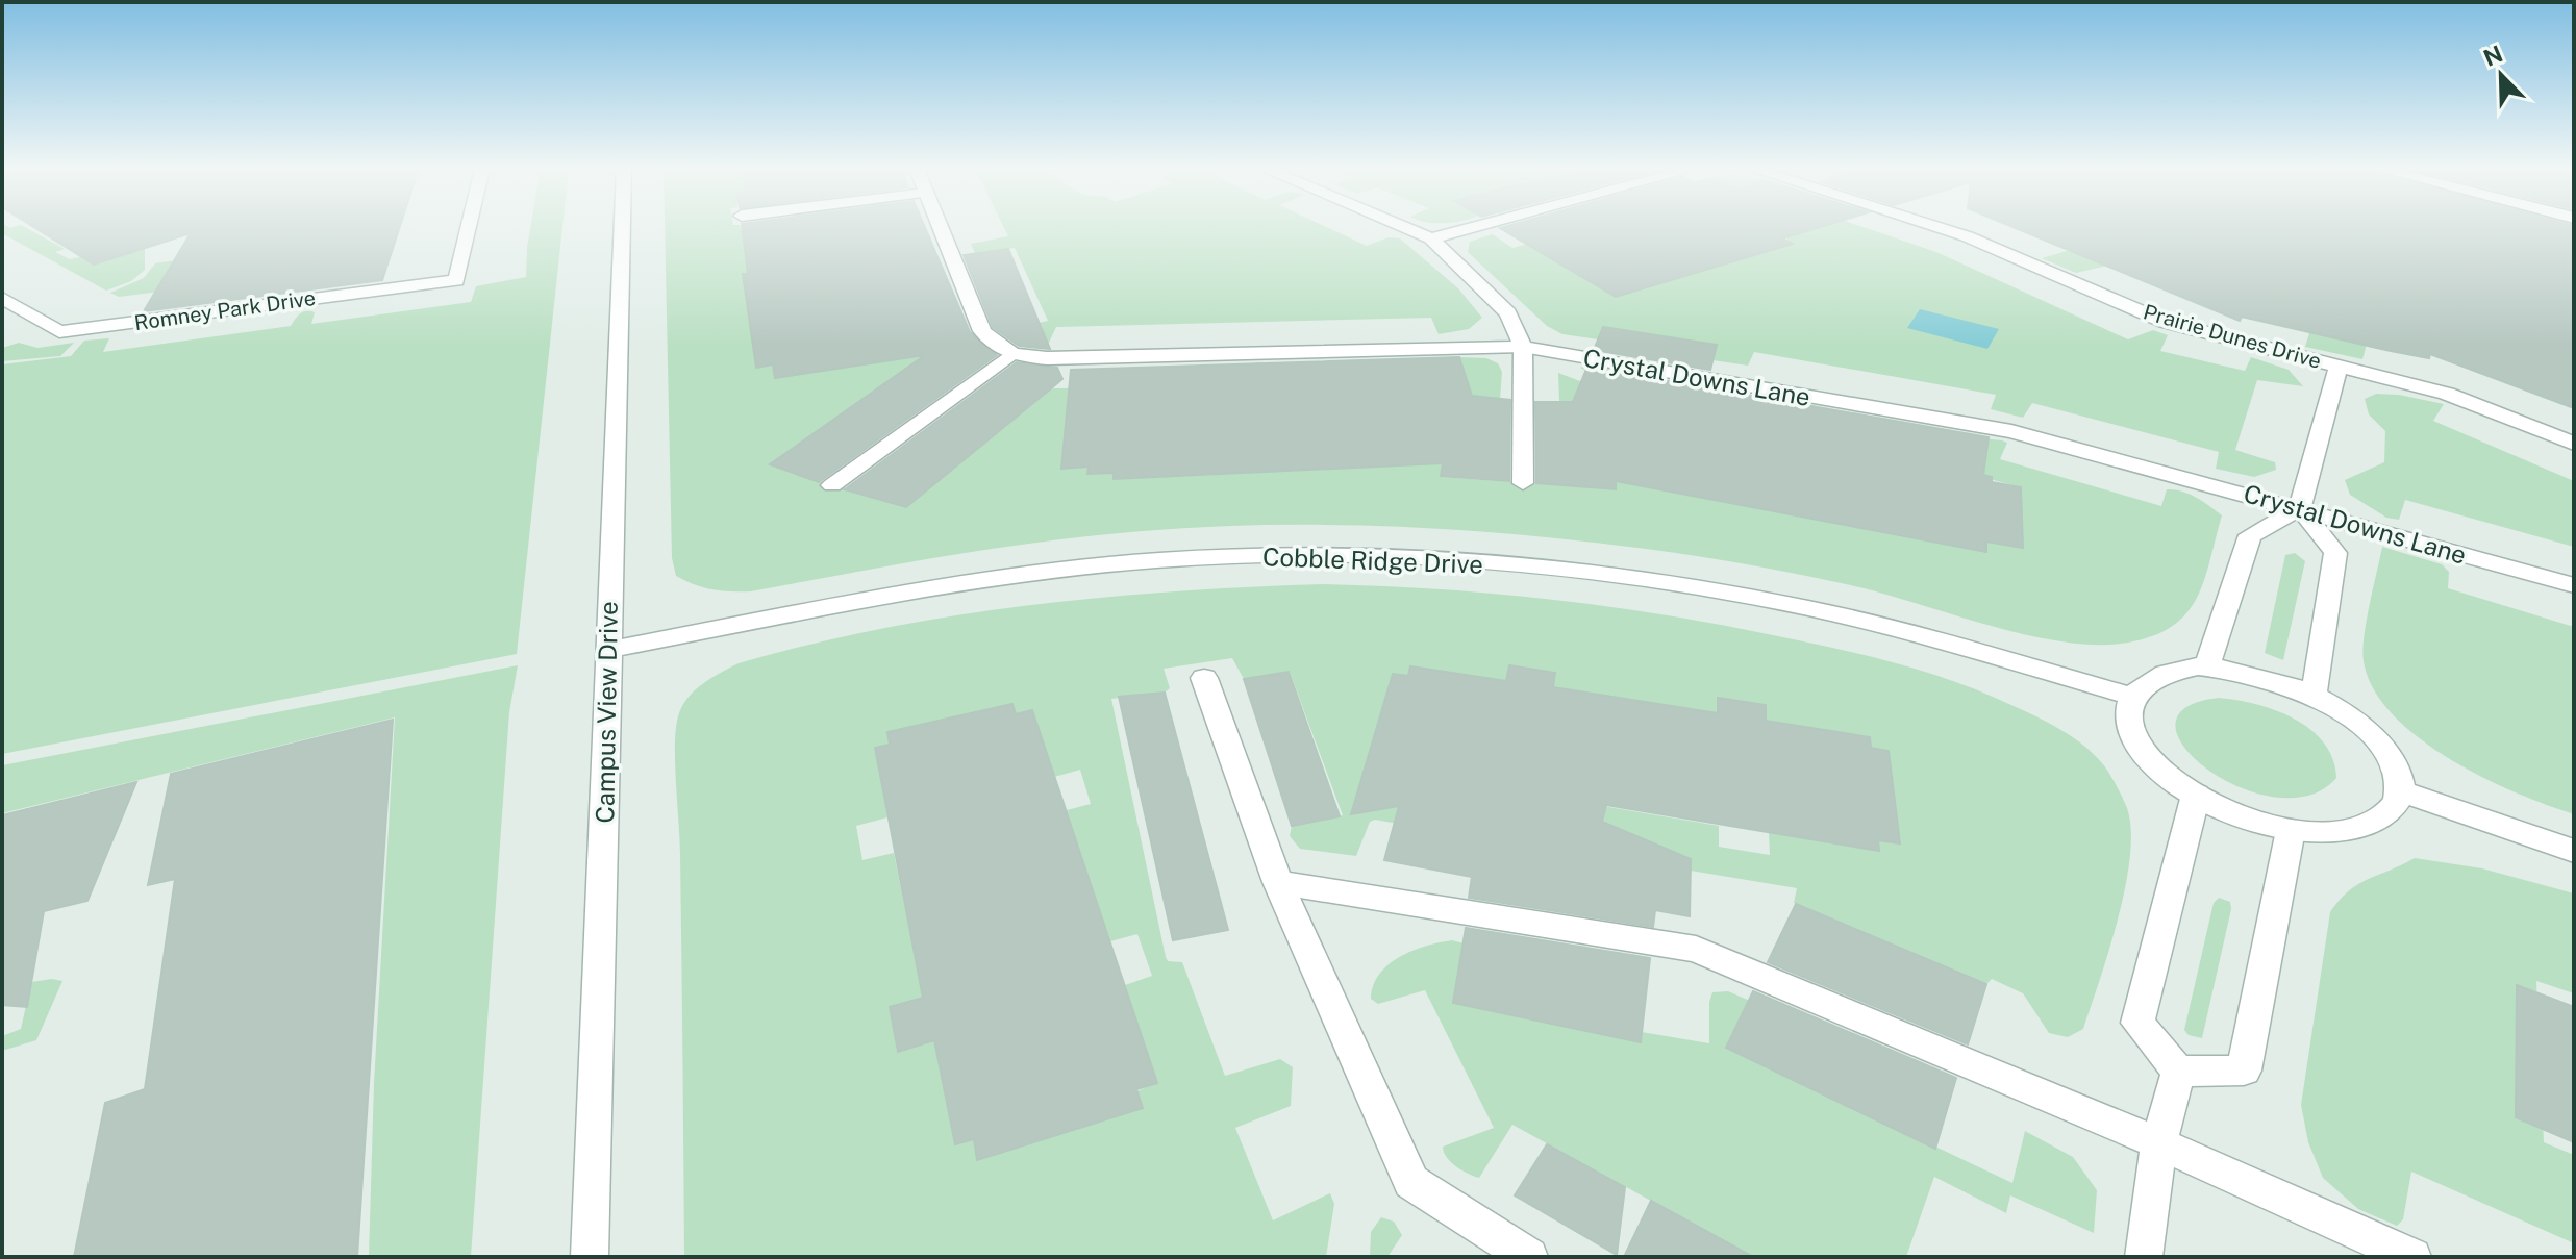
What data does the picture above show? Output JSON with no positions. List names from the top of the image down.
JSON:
{
  "streets": {
    "street": [
      "Romney Park Drive",
      "Prairie Dunes Drive",
      "Crystal Downs Lane",
      "Cobble Ridge Drive",
      "Campus View Drive"
    ]
  },
  "crossings": [
    ["Cobble Ridge Drive", "Campus View Drive"]
  ],
  "north": "top left"
}
